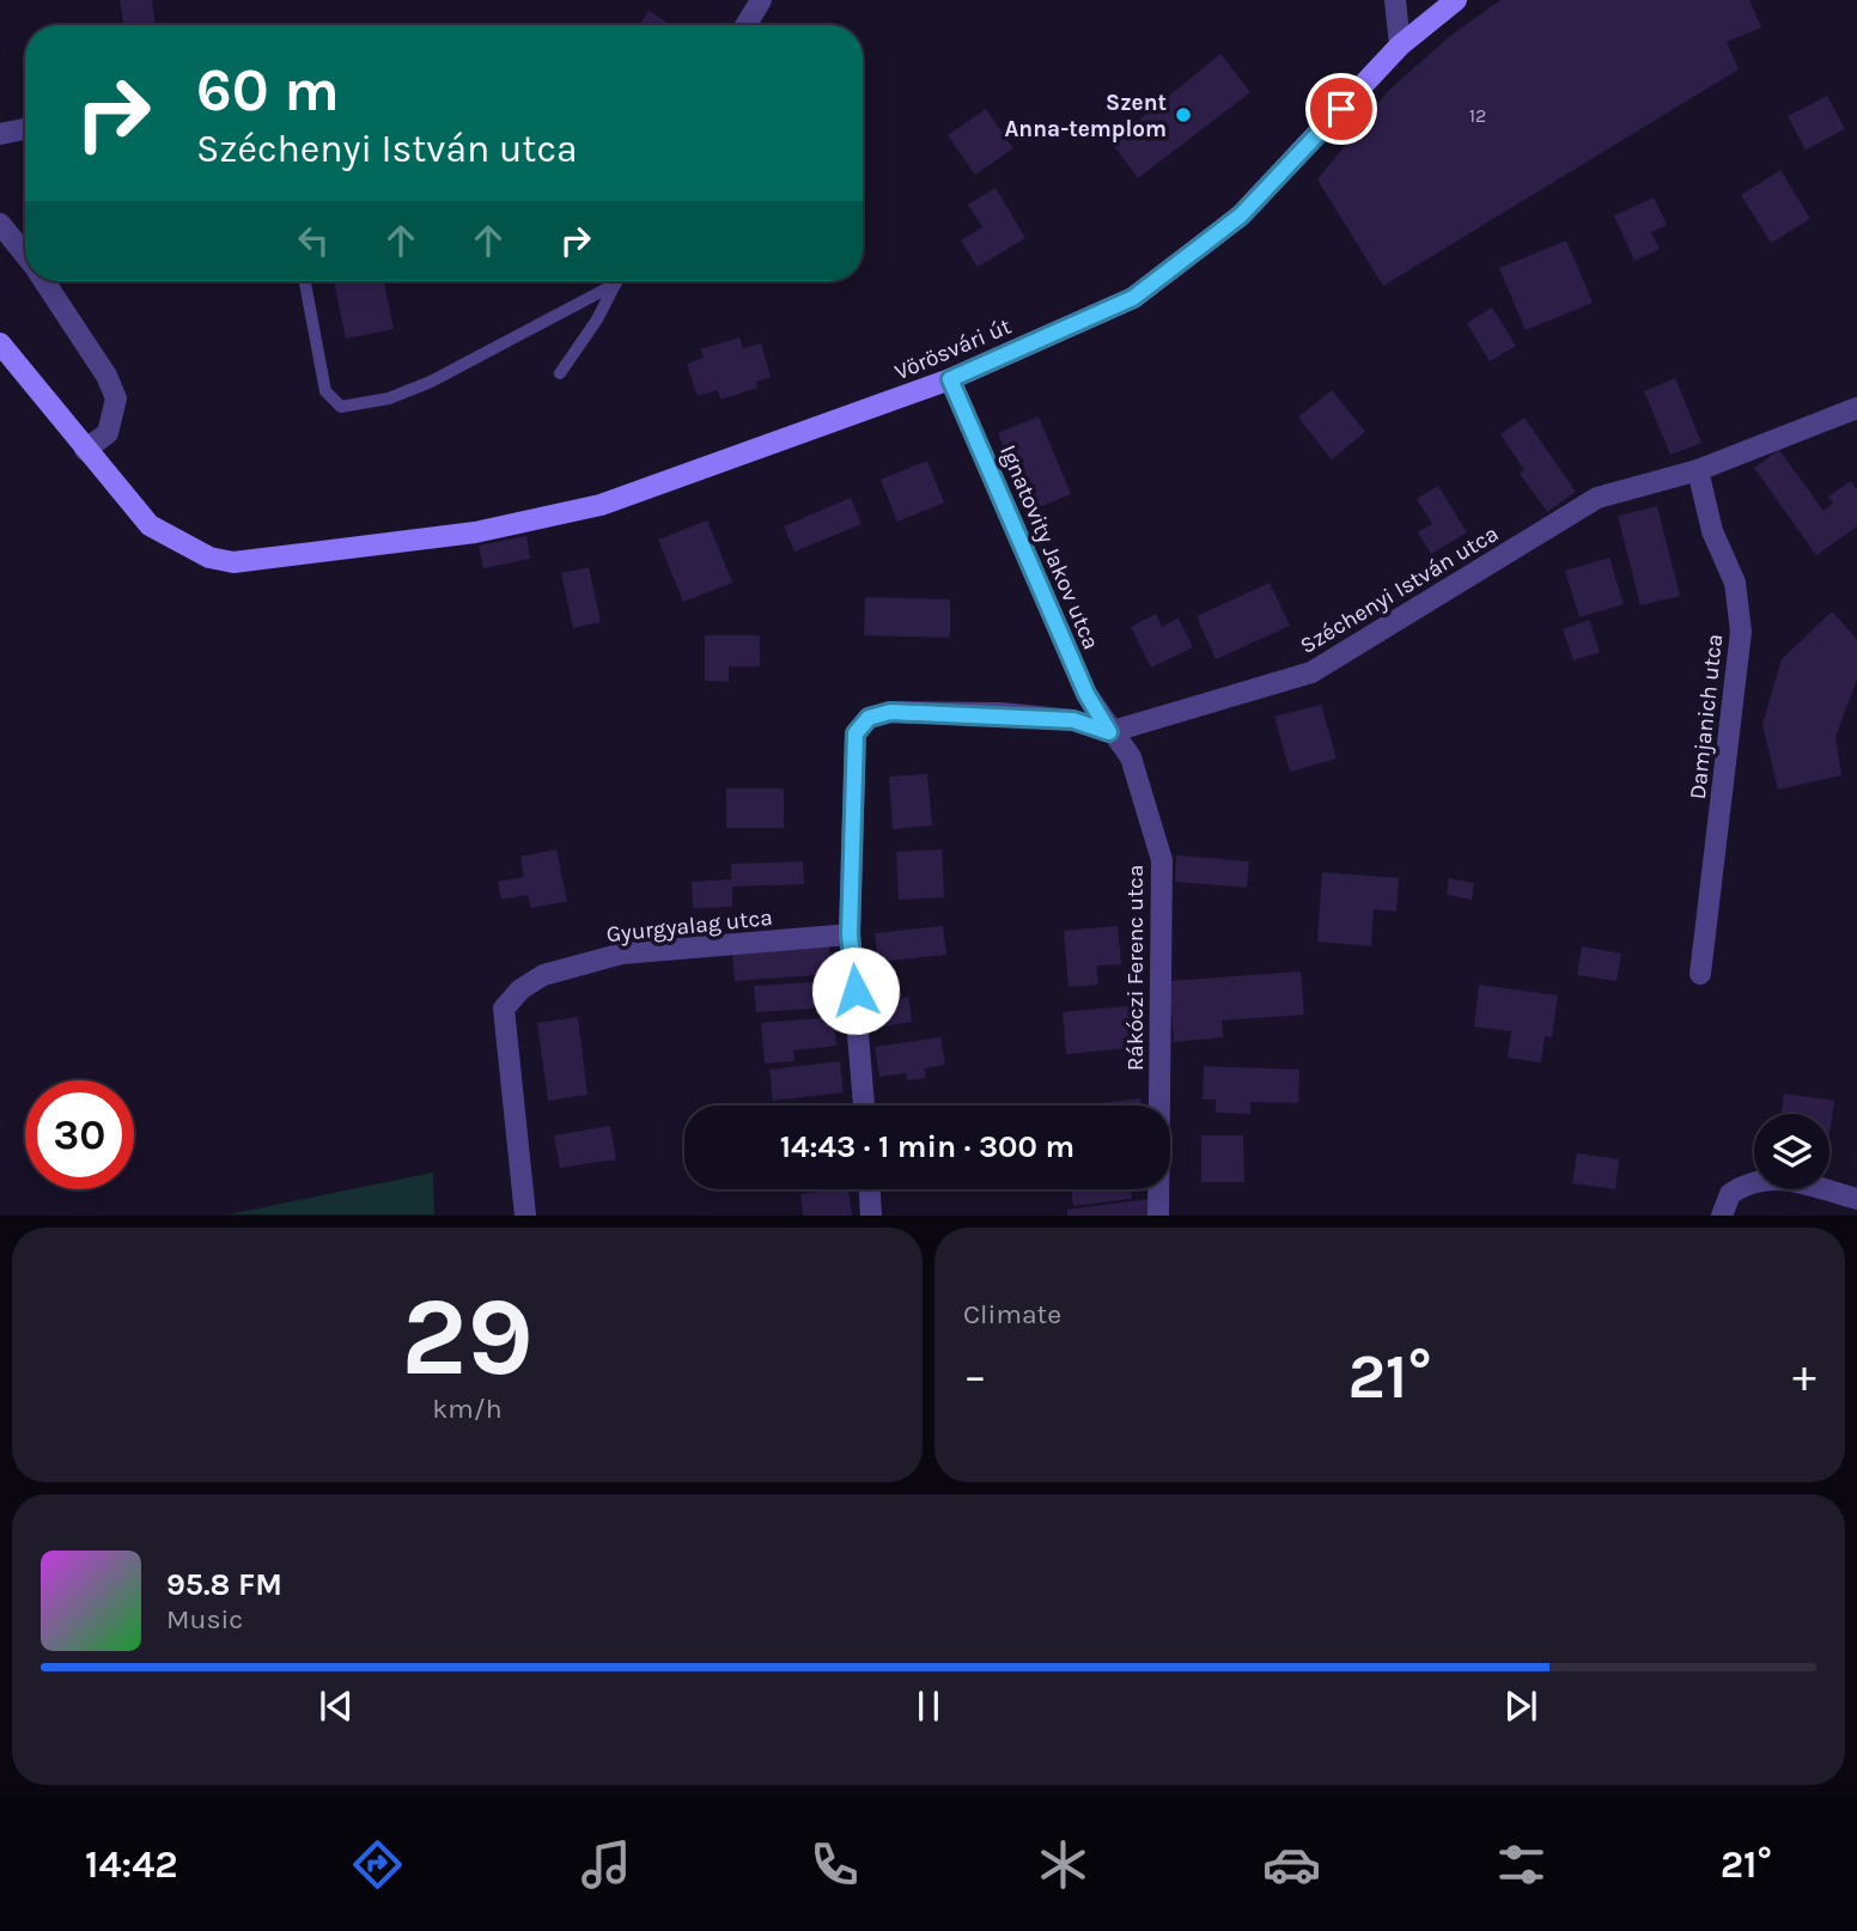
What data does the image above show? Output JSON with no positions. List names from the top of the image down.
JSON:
{
  "streets": {
    "main road": ["Vörösvári út"],
    "street": [
      "Ignatovity Jakov utca",
      "Széchenyi István utca",
      "Damjanich utca",
      "Gyurgyalag utca",
      "Rákóczi Ferenc utca"
    ]
  },
  "crossings": [
    ["Vörösvári út", "Ignatovity Jakov utca"],
    ["Ignatovity Jakov utca", "Széchenyi István utca"],
    ["Ignatovity Jakov utca", "Rákóczi Ferenc utca"],
    ["Széchenyi István utca", "Damjanich utca"],
    ["Széchenyi István utca", "Rákóczi Ferenc utca"]
  ],
  "places": ["Szent Anna-templom"],
  "house_numbers": ["12"],
  "page": {
    "turn": ["60 m", "Széchenyi István utca"],
    "limit": "30",
    "trip": "14:43 · 1 min · 300 m",
    "tile": [
      ["29", "km/h"],
      "Climate"
    ],
    "heat": ["−", "21°", "+"],
    "song": ["95.8 FM", "Music"],
    "tabs": ["14:42", "21°"]
  }
}
